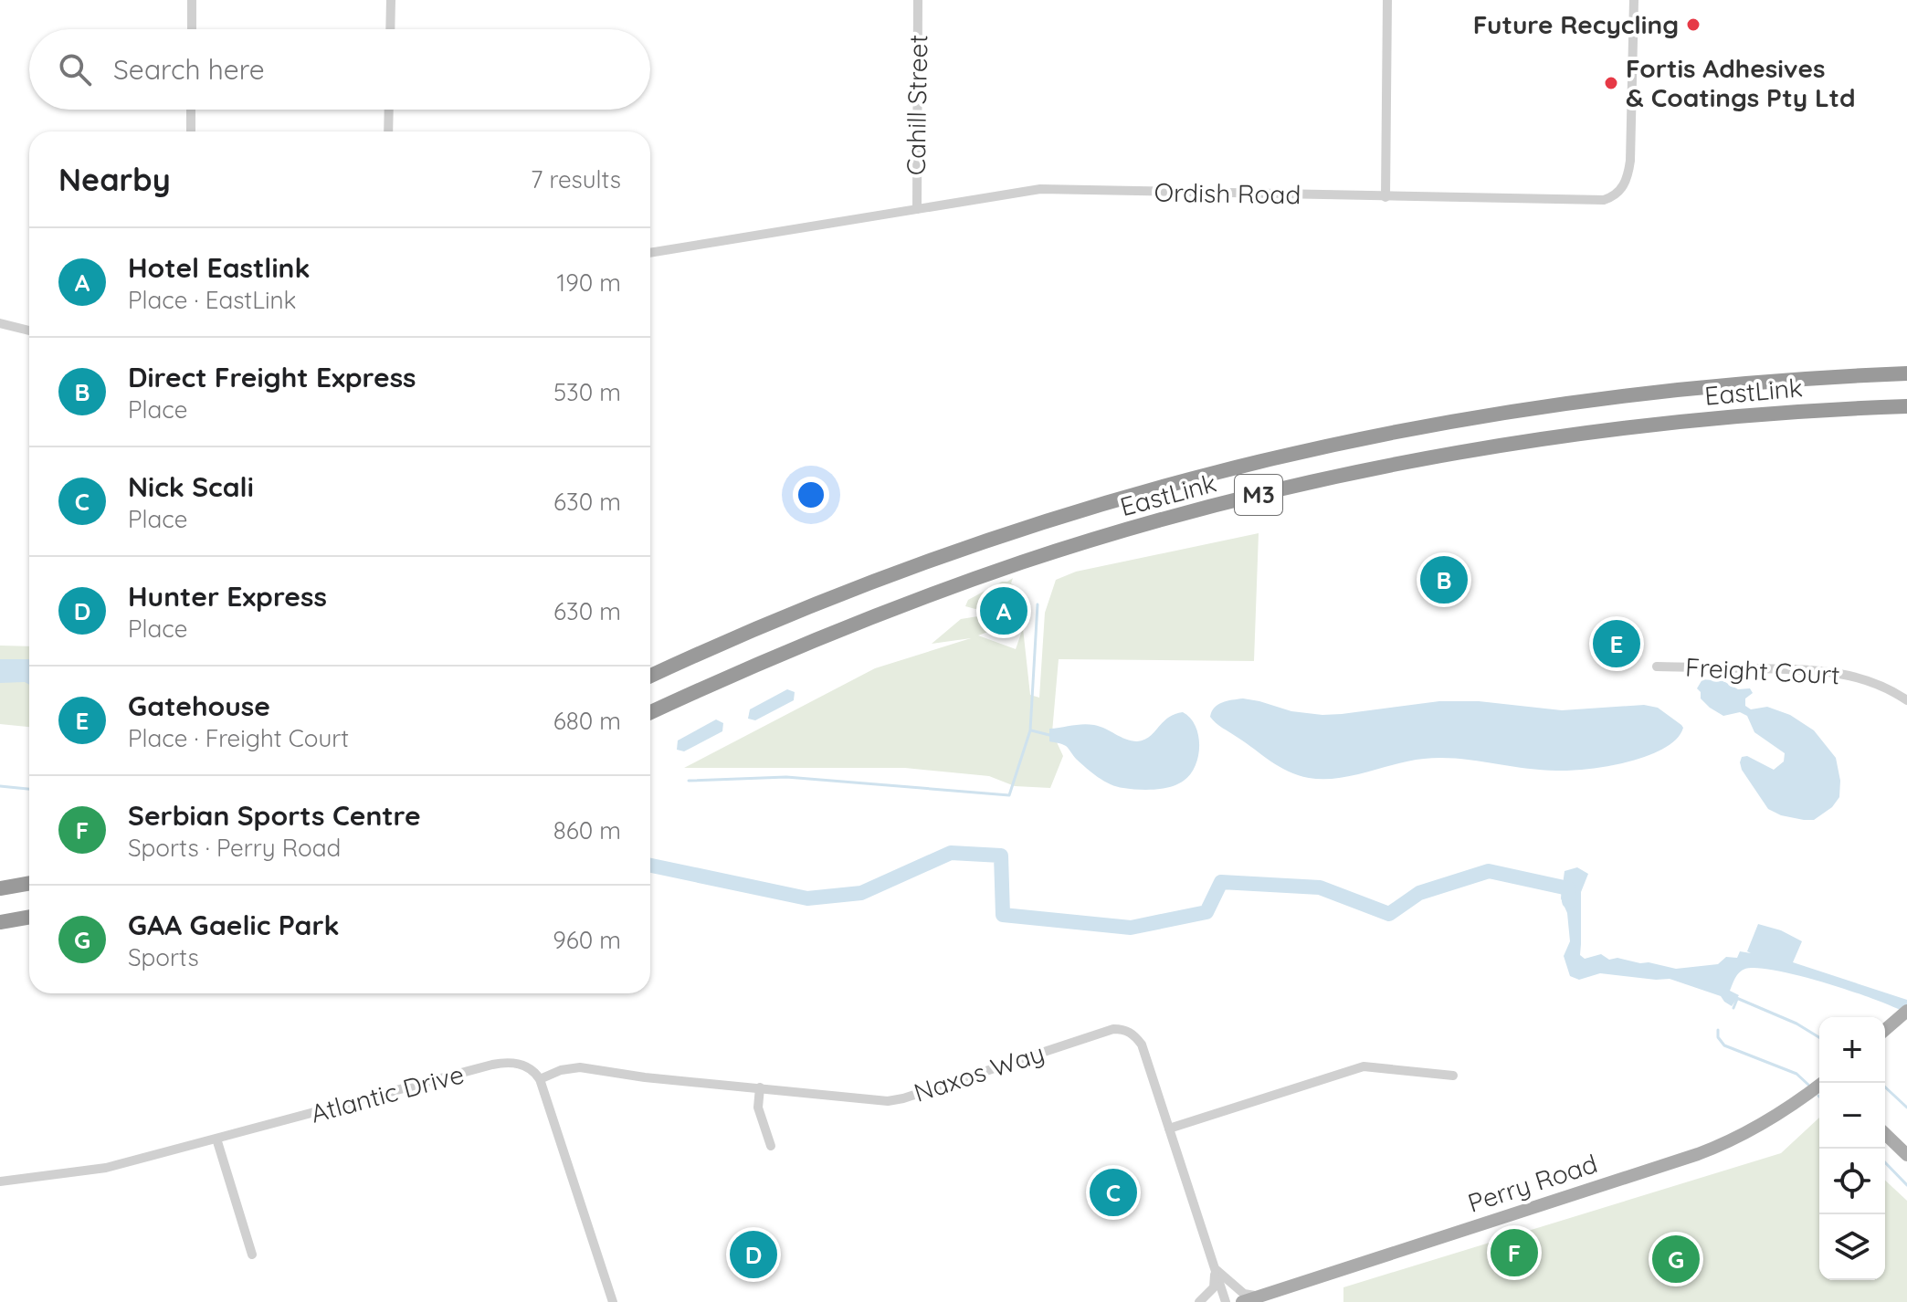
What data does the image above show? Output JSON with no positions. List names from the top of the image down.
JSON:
{
  "streets": {
    "highway": ["EastLink", "M3"],
    "main road": ["Perry Road"],
    "street": [
      "Cahill Street",
      "Ordish Road",
      "Freight Court",
      "Naxos Way",
      "Atlantic Drive"
    ]
  },
  "crossings": [
    ["Cahill Street", "Ordish Road"],
    ["Naxos Way", "Atlantic Drive"]
  ],
  "places": ["Future Recycling", "Fortis Adhesives & Coatings Pty Ltd"],
  "page": {
    "search": "Search here",
    "heading": ["Nearby", "7 results"],
    "list": [
      {
        "mark": "A",
        "name": "Hotel Eastlink",
        "note": "Place · EastLink",
        "value": "190 m"
      },
      {
        "mark": "B",
        "name": "Direct Freight Express",
        "note": "Place",
        "value": "530 m"
      },
      {
        "mark": "C",
        "name": "Nick Scali",
        "note": "Place",
        "value": "630 m"
      },
      {
        "mark": "D",
        "name": "Hunter Express",
        "note": "Place",
        "value": "630 m"
      },
      {
        "mark": "E",
        "name": "Gatehouse",
        "note": "Place · Freight Court",
        "value": "680 m"
      },
      {
        "mark": "F",
        "name": "Serbian Sports Centre",
        "note": "Sports · Perry Road",
        "value": "860 m"
      },
      {
        "mark": "G",
        "name": "GAA Gaelic Park",
        "note": "Sports",
        "value": "960 m"
      }
    ],
    "pins": [
      "B",
      "A",
      "E",
      "C",
      "F",
      "D",
      "G"
    ],
    "map_buttons": ["+", "−"]
  }
}
